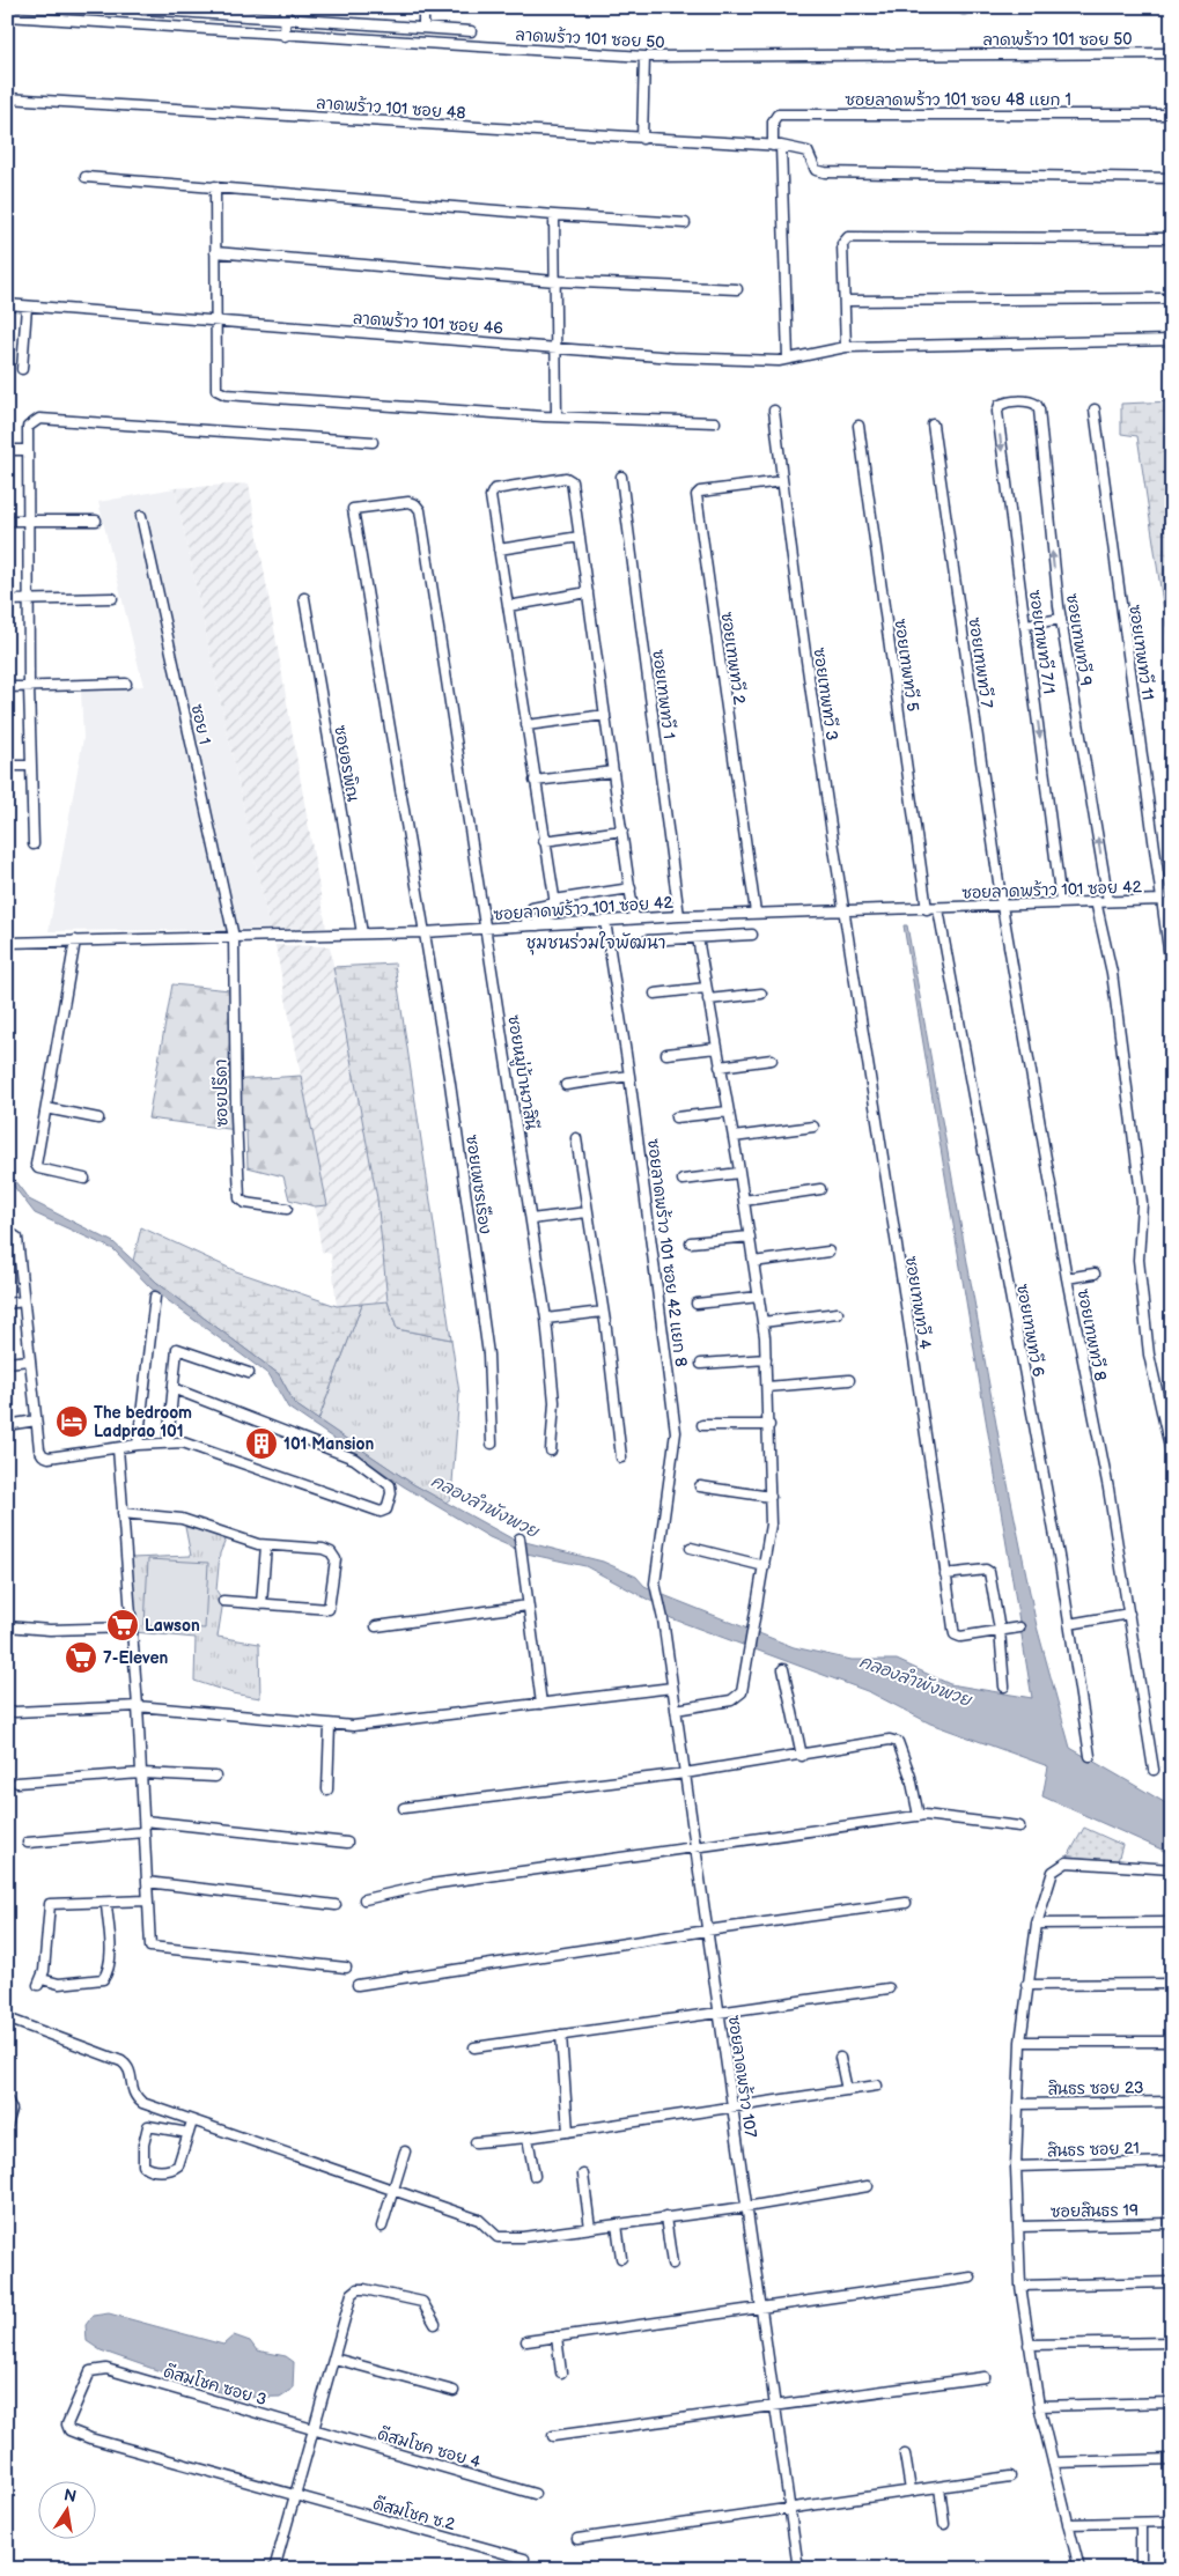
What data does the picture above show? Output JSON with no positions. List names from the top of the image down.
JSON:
{
  "streets": {
    "street": [
      "ลาดพร้าว 101 ซอย 50",
      "ซอยลาดพร้าว 101 ซอย 48 แยก 1",
      "ลาดพร้าว 101 ซอย 48",
      "ลาดพร้าว 101 ซอย 46",
      "ซอยเทพทวี 9",
      "ซอยเทพทวี 7/1",
      "ซอยเทพทวี 11",
      "ซอยเทพทวี 2",
      "ซอยเทพทวี 7",
      "ซอยเทพทวี 5",
      "ซอยเทพทวี 1",
      "ซอยเทพทวี 3",
      "ซอย 1",
      "ซอยอรพิณ",
      "ซอยลาดพร้าว 101 ซอย 42",
      "ซอยหมู่บ้านวาสินี",
      "ซอยปรีดา",
      "ซอยเพชรเรือง",
      "ซอยลาดพร้าว 101 ซอย 42 แยก 8",
      "ซอยเทพทวี 4",
      "ซอยเทพทวี 6",
      "ซอยเทพทวี 8",
      "ซอยลาดพร้าว 107",
      "สินธร ซอย 23",
      "สินธร ซอย 21",
      "ซอยสินธร 19",
      "ดีสมโชค ซอย 3",
      "ดีสมโชค ซอย 4",
      "ดีสมโชค ซ.2"
    ]
  },
  "crossings": [
    ["ซอยลาดพร้าว 101 ซอย 48 แยก 1", "ลาดพร้าว 101 ซอย 48"],
    ["ซอยเทพทวี 9", "ซอยเทพทวี 7/1"],
    ["ซอยเทพทวี 9", "ซอยลาดพร้าว 101 ซอย 42"],
    ["ซอยเทพทวี 7/1", "ซอยลาดพร้าว 101 ซอย 42"],
    ["ซอยเทพทวี 11", "ซอยลาดพร้าว 101 ซอย 42"],
    ["ซอยเทพทวี 2", "ซอยเทพทวี 3"],
    ["ซอยเทพทวี 2", "ซอยลาดพร้าว 101 ซอย 42"],
    ["ซอยเทพทวี 7", "ซอยลาดพร้าว 101 ซอย 42"],
    ["ซอยเทพทวี 7", "ซอยเทพทวี 8"],
    ["ซอยเทพทวี 5", "ซอยลาดพร้าว 101 ซอย 42"],
    ["ซอยเทพทวี 1", "ซอยลาดพร้าว 101 ซอย 42"],
    ["ซอยเทพทวี 3", "ซอยลาดพร้าว 101 ซอย 42"],
    ["ซอยเทพทวี 3", "ซอยเทพทวี 4"],
    ["ซอย 1", "ซอยลาดพร้าว 101 ซอย 42"],
    ["ซอย 1", "ซอยปรีดา"],
    ["ซอยอรพิณ", "ซอยลาดพร้าว 101 ซอย 42"],
    ["ซอยลาดพร้าว 101 ซอย 42", "ซอยหมู่บ้านวาสินี"],
    ["ซอยลาดพร้าว 101 ซอย 42", "ซอยปรีดา"],
    ["ซอยลาดพร้าว 101 ซอย 42", "ซอยเพชรเรือง"],
    ["ซอยลาดพร้าว 101 ซอย 42", "ซอยลาดพร้าว 101 ซอย 42 แยก 8"],
    ["ซอยลาดพร้าว 101 ซอย 42", "ซอยเทพทวี 4"],
    ["ซอยลาดพร้าว 101 ซอย 42", "ซอยเทพทวี 6"],
    ["ซอยลาดพร้าว 101 ซอย 42", "ซอยเทพทวี 8"],
    ["ซอยหมู่บ้านวาสินี", "ซอยเพชรเรือง"],
    ["ซอยลาดพร้าว 101 ซอย 42 แยก 8", "ซอยลาดพร้าว 107"],
    ["ดีสมโชค ซอย 3", "ดีสมโชค ซอย 4"],
    ["ดีสมโชค ซอย 3", "ดีสมโชค ซ.2"]
  ],
  "one_way": ["ซอยเทพทวี 9", "ซอยเทพทวี 7/1"],
  "districts": ["ชุมชนร่วมใจพัฒนา"],
  "water": ["คลองลำพังพวย"],
  "places": {
    "hotel": ["The bedroom Ladprao 101"],
    "building": ["101 Mansion"],
    "supermarket": ["Lawson", "7-Eleven"]
  },
  "north": "top"
}
